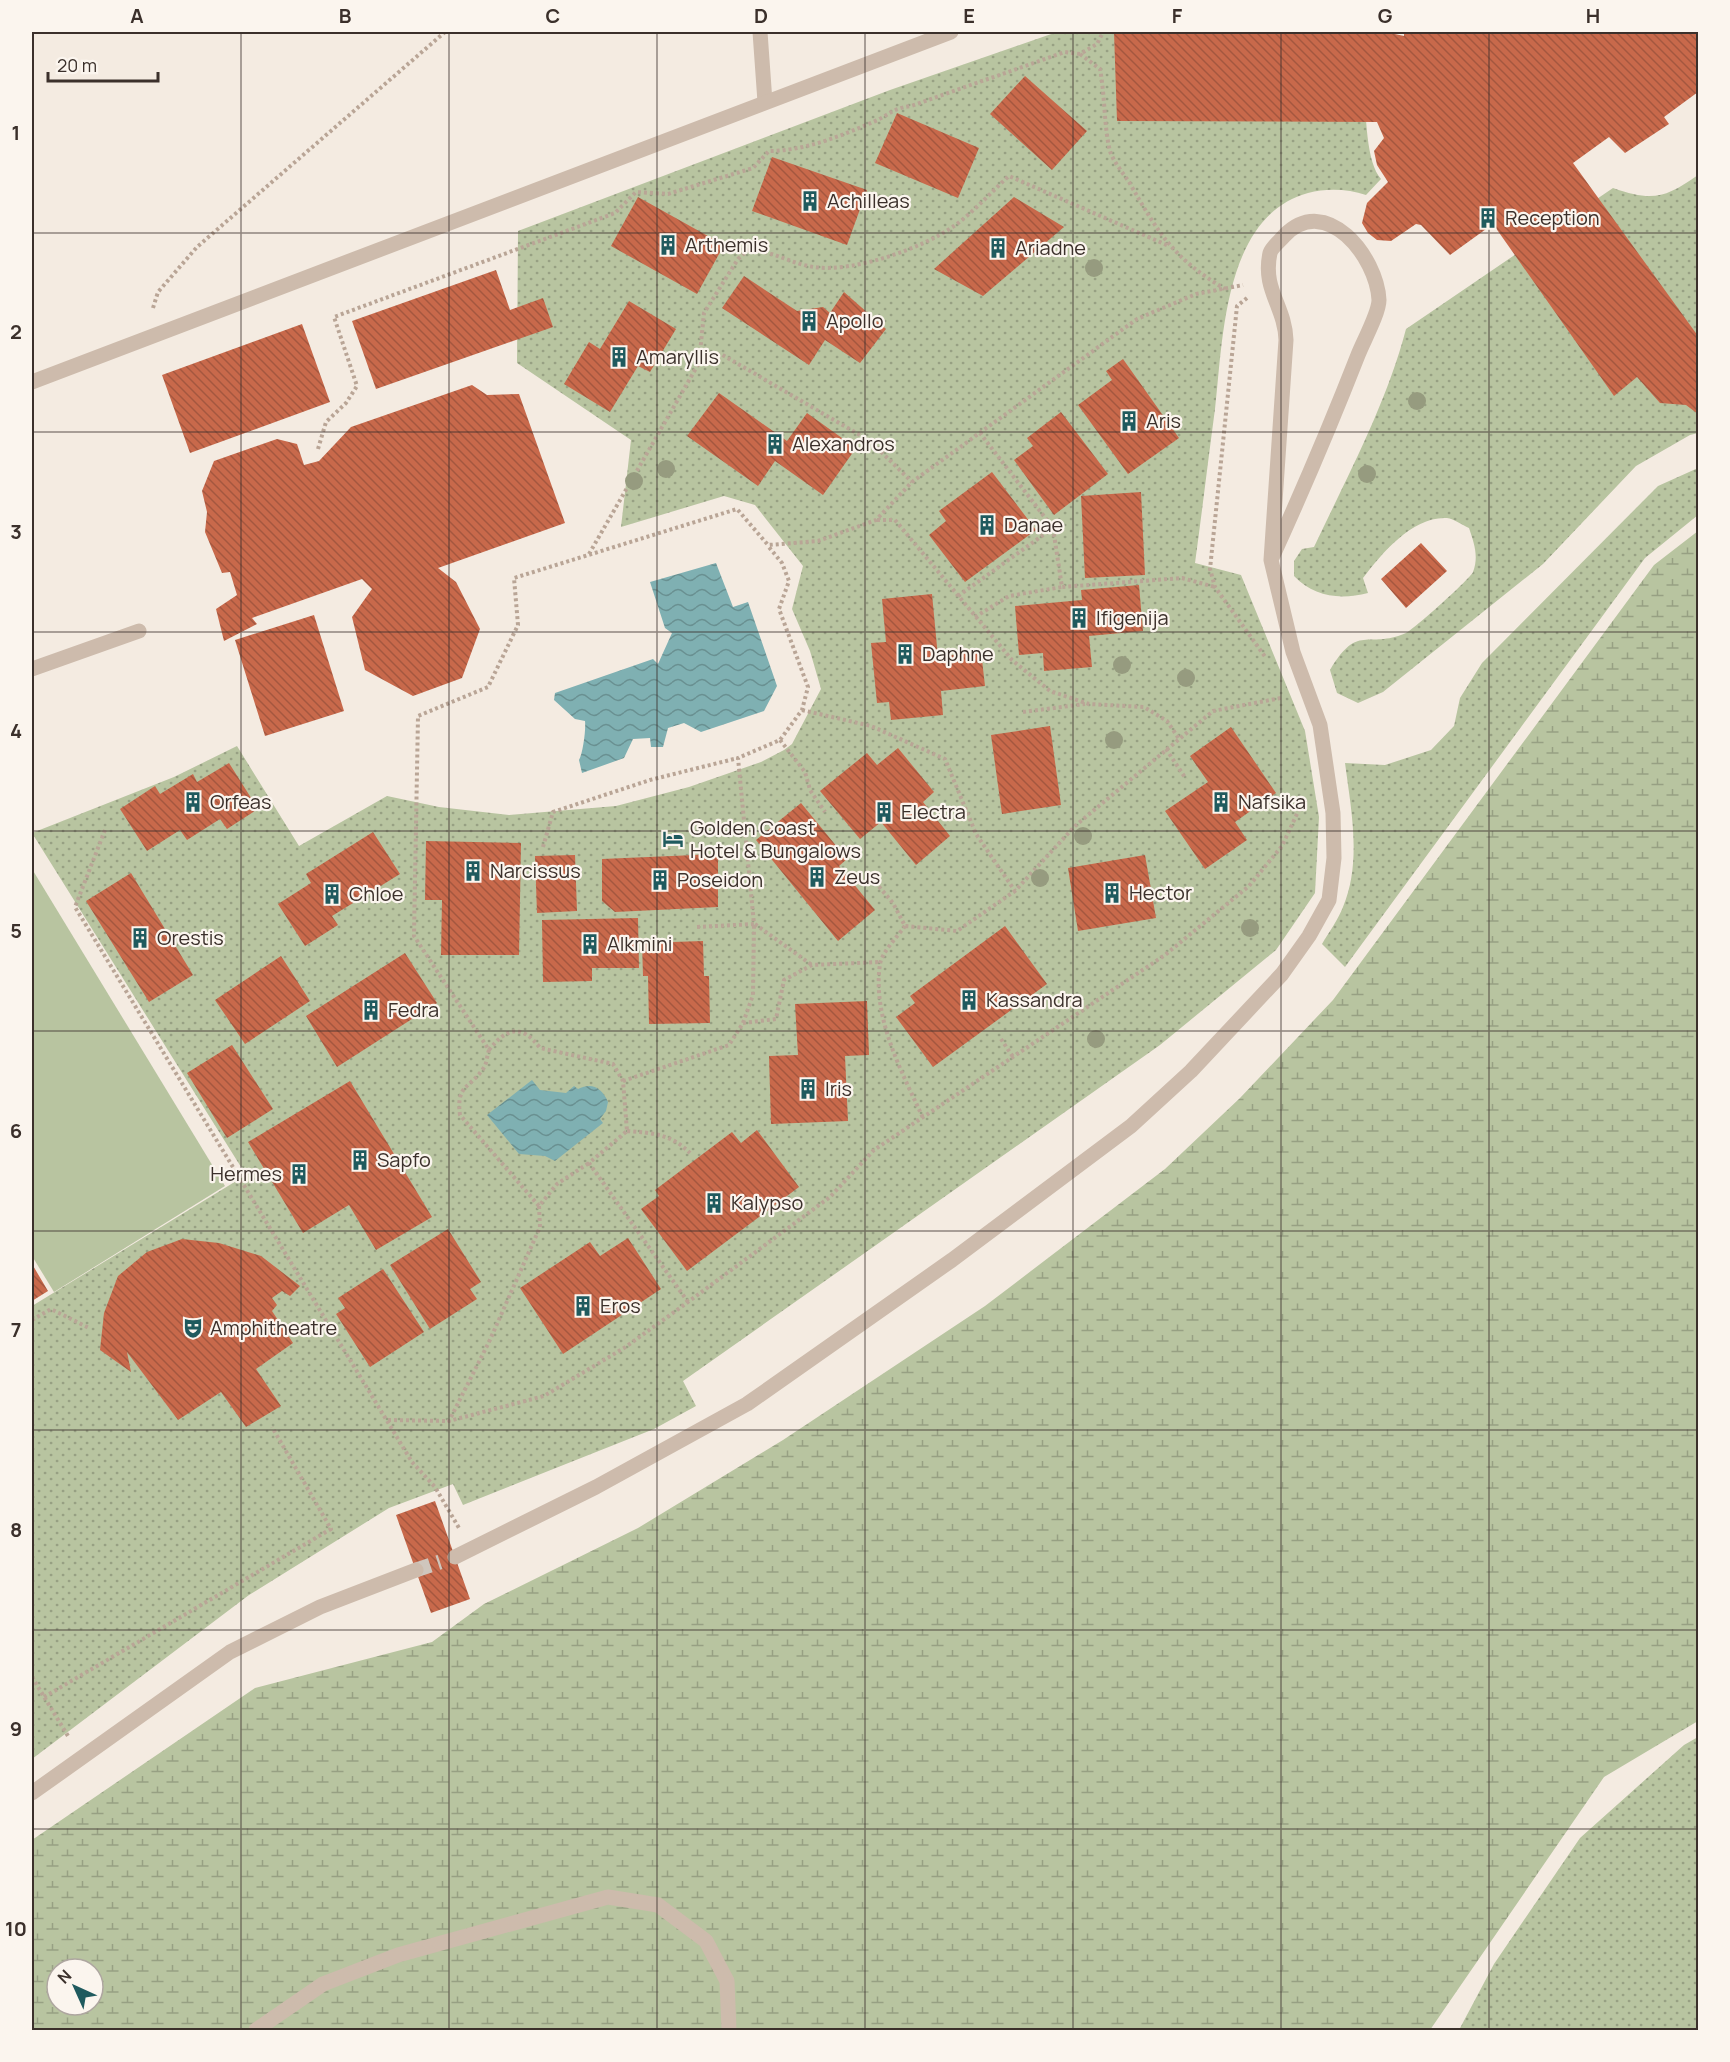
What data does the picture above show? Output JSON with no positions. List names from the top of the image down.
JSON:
{
  "places": {
    "building": [
      "Achilleas",
      "Reception",
      "Arthemis",
      "Ariadne",
      "Apollo",
      "Amaryllis",
      "Aris",
      "Alexandros",
      "Danae",
      "Ifigenija",
      "Daphne",
      "Orfeas",
      "Nafsika",
      "Electra",
      "Narcissus",
      "Zeus",
      "Poseidon",
      "Hector",
      "Chloe",
      "Orestis",
      "Alkmini",
      "Kassandra",
      "Fedra",
      "Iris",
      "Sapfo",
      "Hermes",
      "Kalypso",
      "Eros"
    ],
    "hotel": ["Golden Coast Hotel & Bungalows"],
    "theatre": ["Amphitheatre"]
  },
  "scale_bar": "20 m",
  "north": "top left",
  "grid": {
    "columns": [
      "A",
      "B",
      "C",
      "D",
      "E",
      "F",
      "G",
      "H"
    ],
    "rows": [
      "1",
      "2",
      "3",
      "4",
      "5",
      "6",
      "7",
      "8",
      "9",
      "10"
    ]
  }
}
